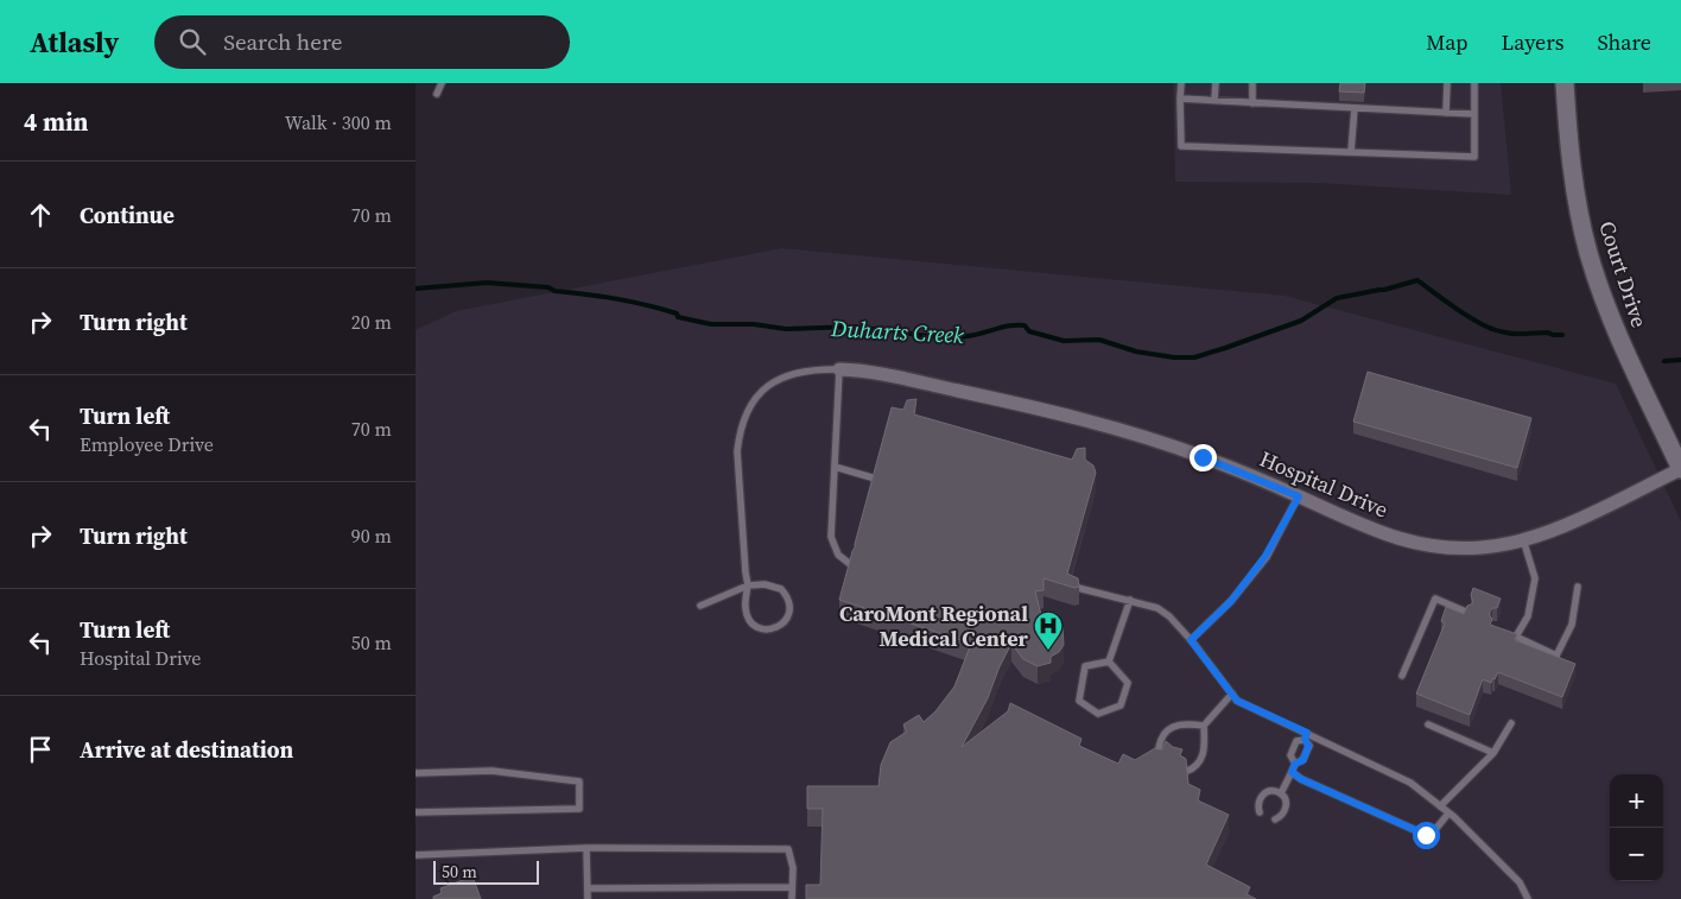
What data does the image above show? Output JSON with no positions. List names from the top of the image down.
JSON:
{
  "streets": {
    "street": ["Court Drive", "Hospital Drive"]
  },
  "crossings": [
    ["Court Drive", "Hospital Drive"]
  ],
  "water": ["Duharts Creek"],
  "places": {
    "hospital": ["CaroMont Regional Medical Center"]
  },
  "scale_bar": "50 m",
  "page": {
    "header": "Atlasly",
    "search": "Search here",
    "nav": ["Map", "Layers", "Share"],
    "heading": ["4 min", "Walk · 300 m"],
    "list": [
      ["Continue", "70 m"],
      ["Turn right", "20 m"],
      ["Turn left", "Employee Drive", "70 m"],
      ["Turn right", "90 m"],
      ["Turn left", "Hospital Drive", "50 m"],
      "Arrive at destination"
    ],
    "map_buttons": ["+", "−"],
    "scale": "50 m"
  }
}
